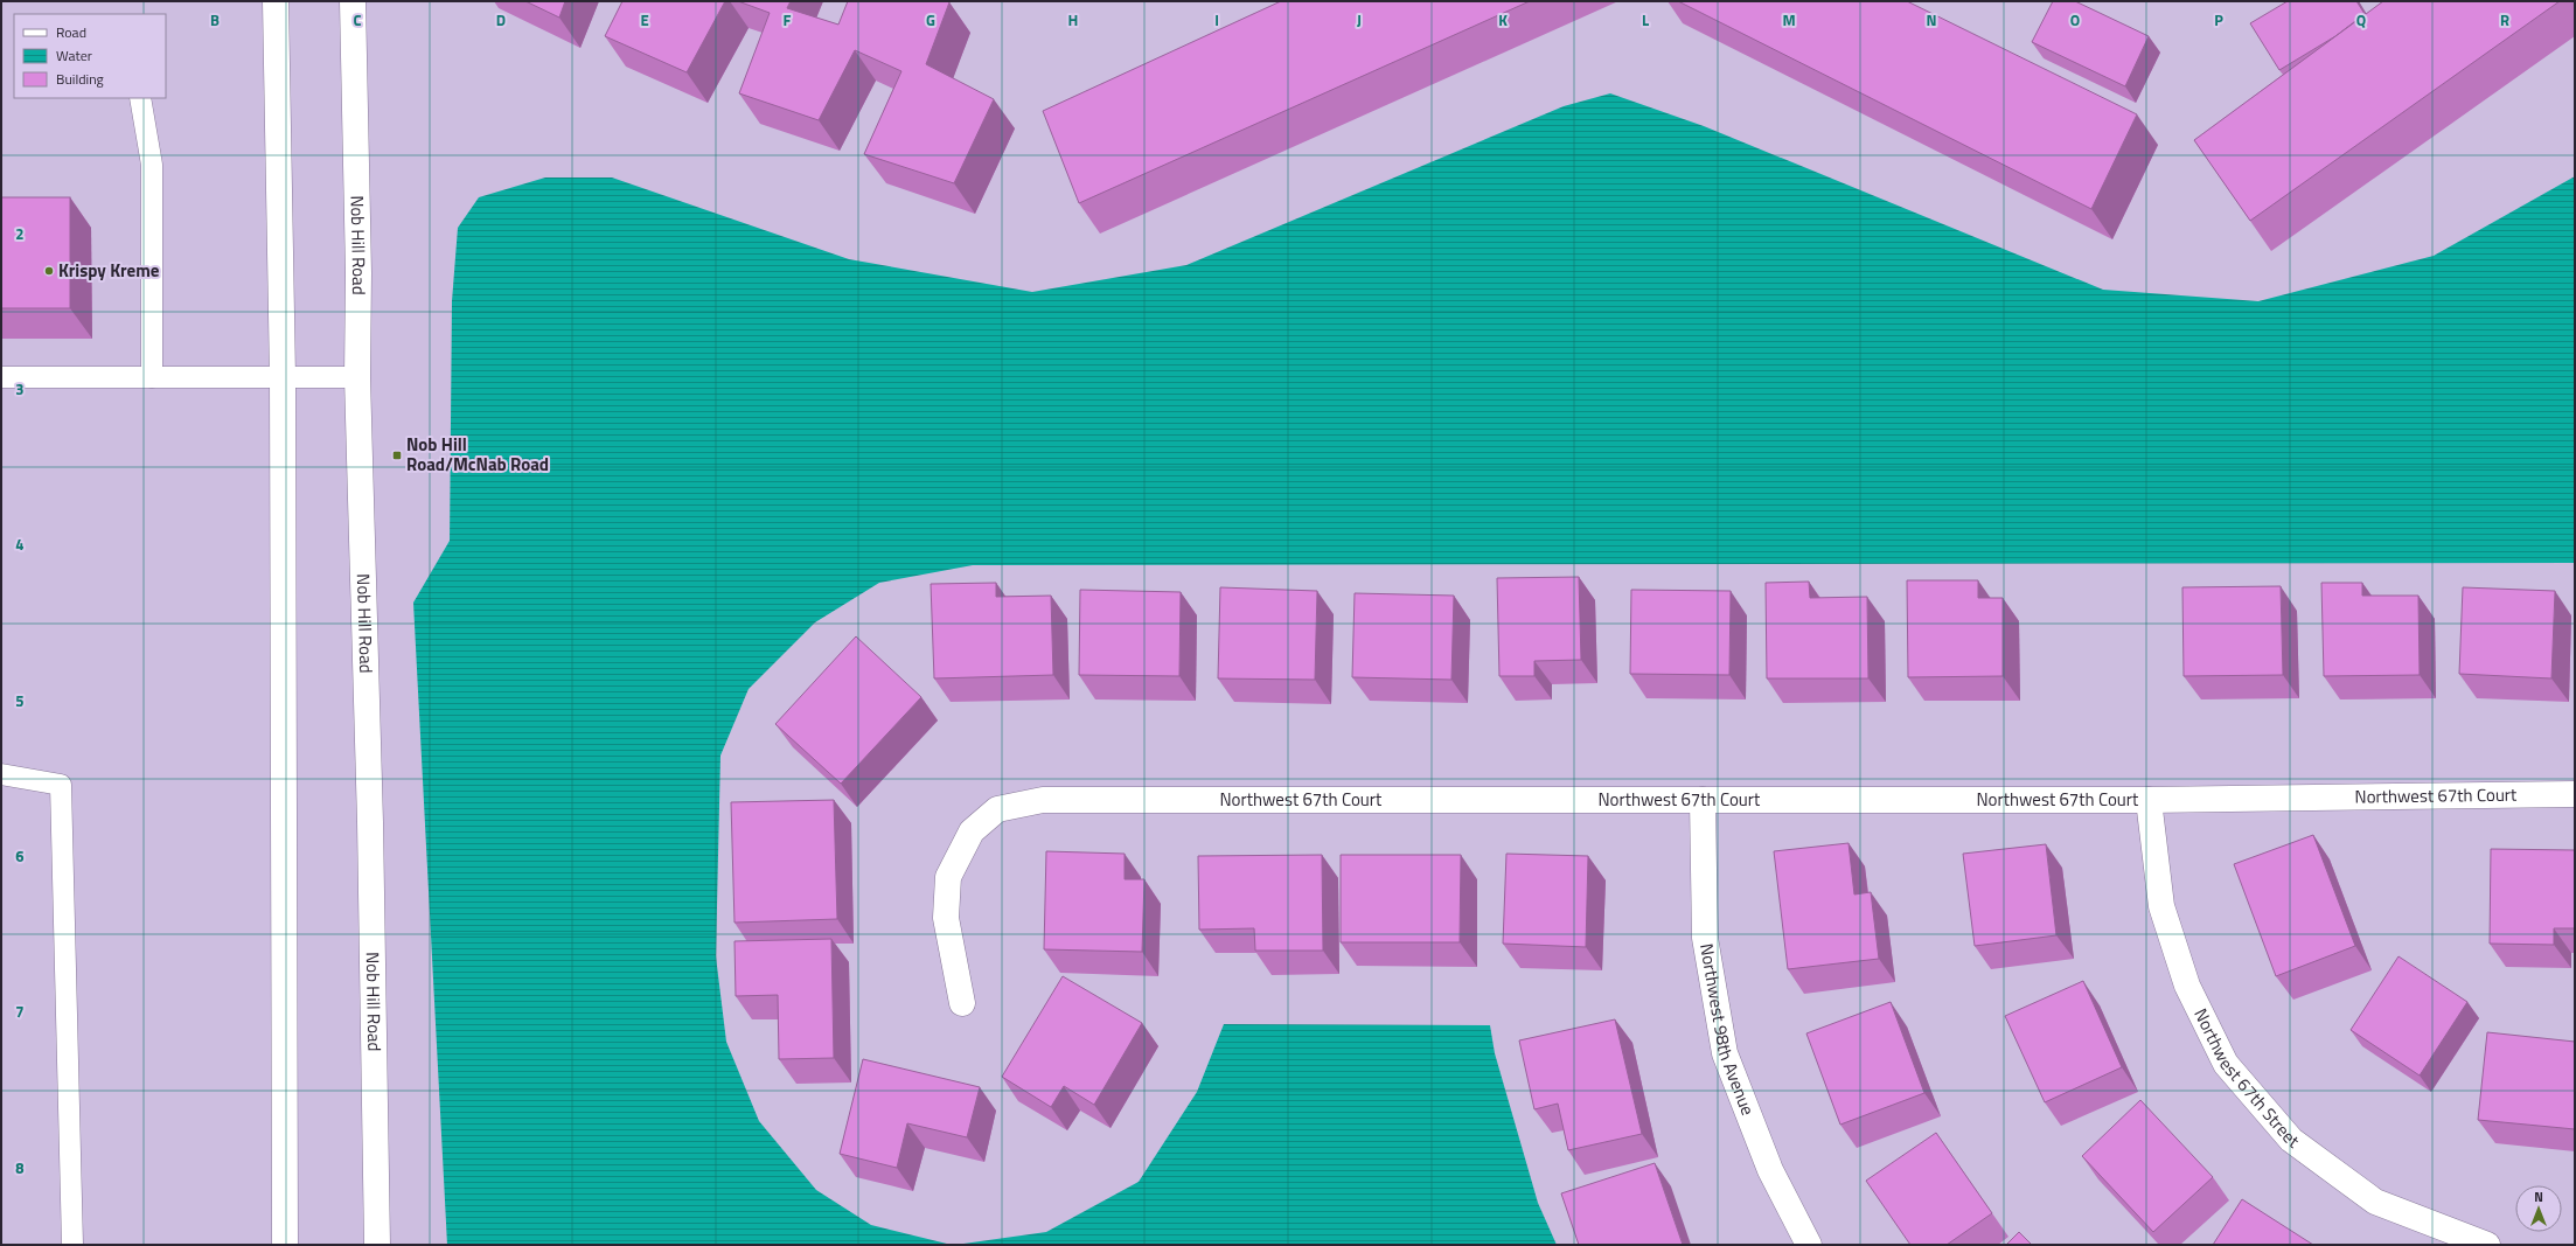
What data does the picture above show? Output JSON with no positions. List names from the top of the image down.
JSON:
{
  "streets": {
    "street": [
      "Nob Hill Road",
      "Northwest 67th Court",
      "Northwest 98th Avenue",
      "Northwest 67th Street"
    ]
  },
  "crossings": [
    ["Northwest 67th Court", "Northwest 98th Avenue"],
    ["Northwest 67th Court", "Northwest 67th Street"]
  ],
  "places": {
    "other": ["Krispy Kreme"],
    "transit": ["Nob Hill Road/McNab Road"]
  },
  "legend": ["Road", "Water", "Building"],
  "north": "top",
  "grid": {
    "columns": [
      "B",
      "C",
      "D",
      "E",
      "F",
      "G",
      "H",
      "I",
      "J",
      "K",
      "L",
      "M",
      "N",
      "O",
      "P",
      "Q",
      "R"
    ],
    "rows": [
      "2",
      "3",
      "4",
      "5",
      "6",
      "7",
      "8"
    ]
  }
}
